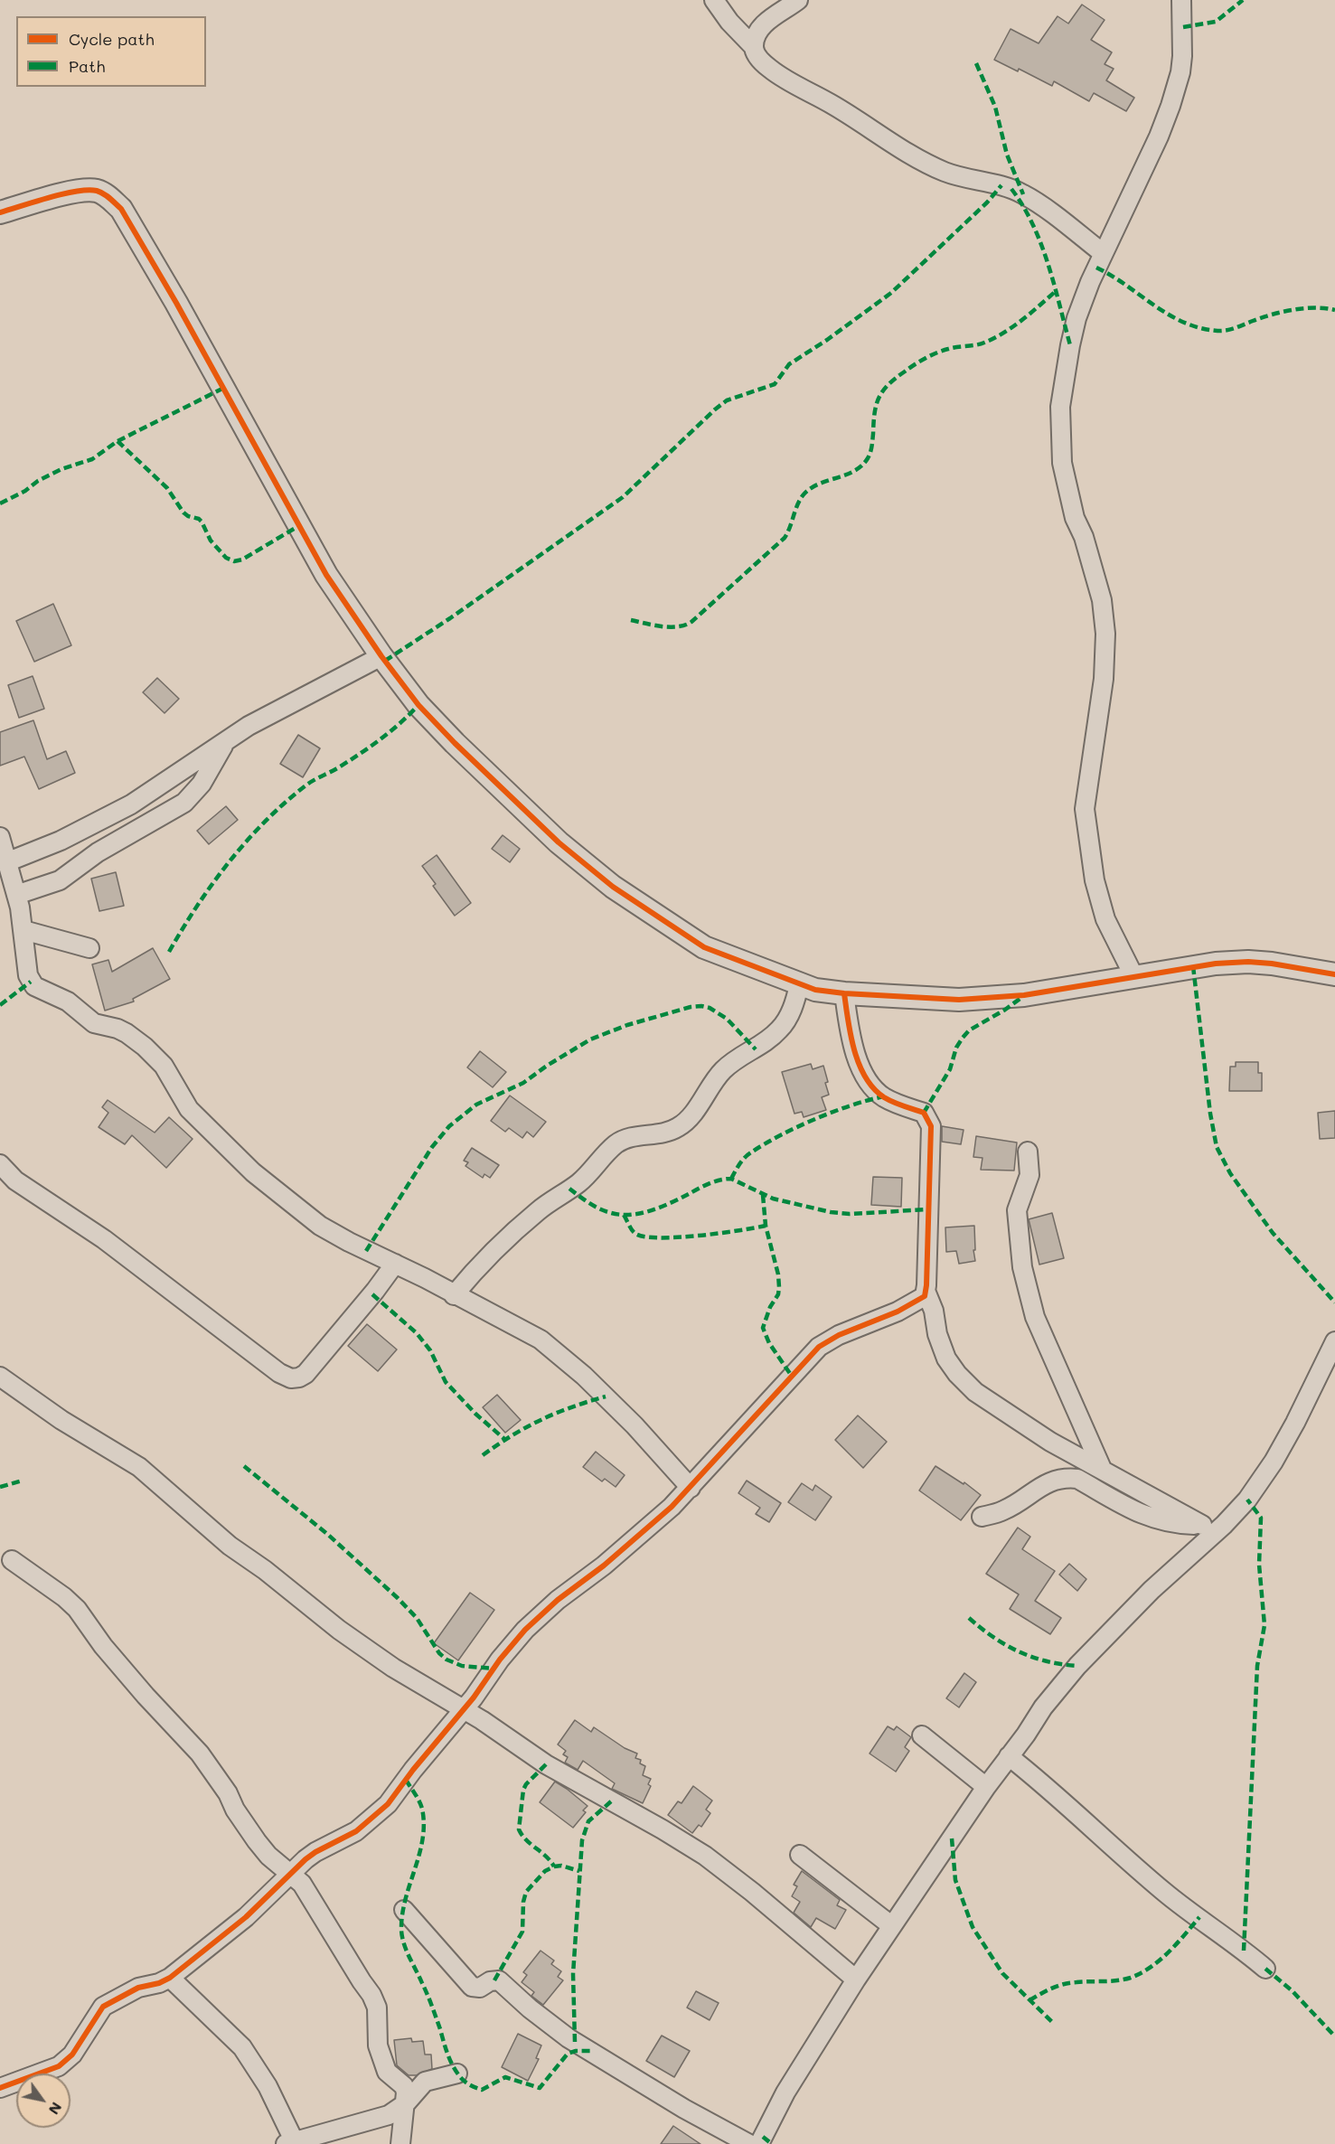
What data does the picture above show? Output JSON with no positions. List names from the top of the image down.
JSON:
{
  "legend": ["Cycle path", "Path"],
  "north": "bottom right"
}
